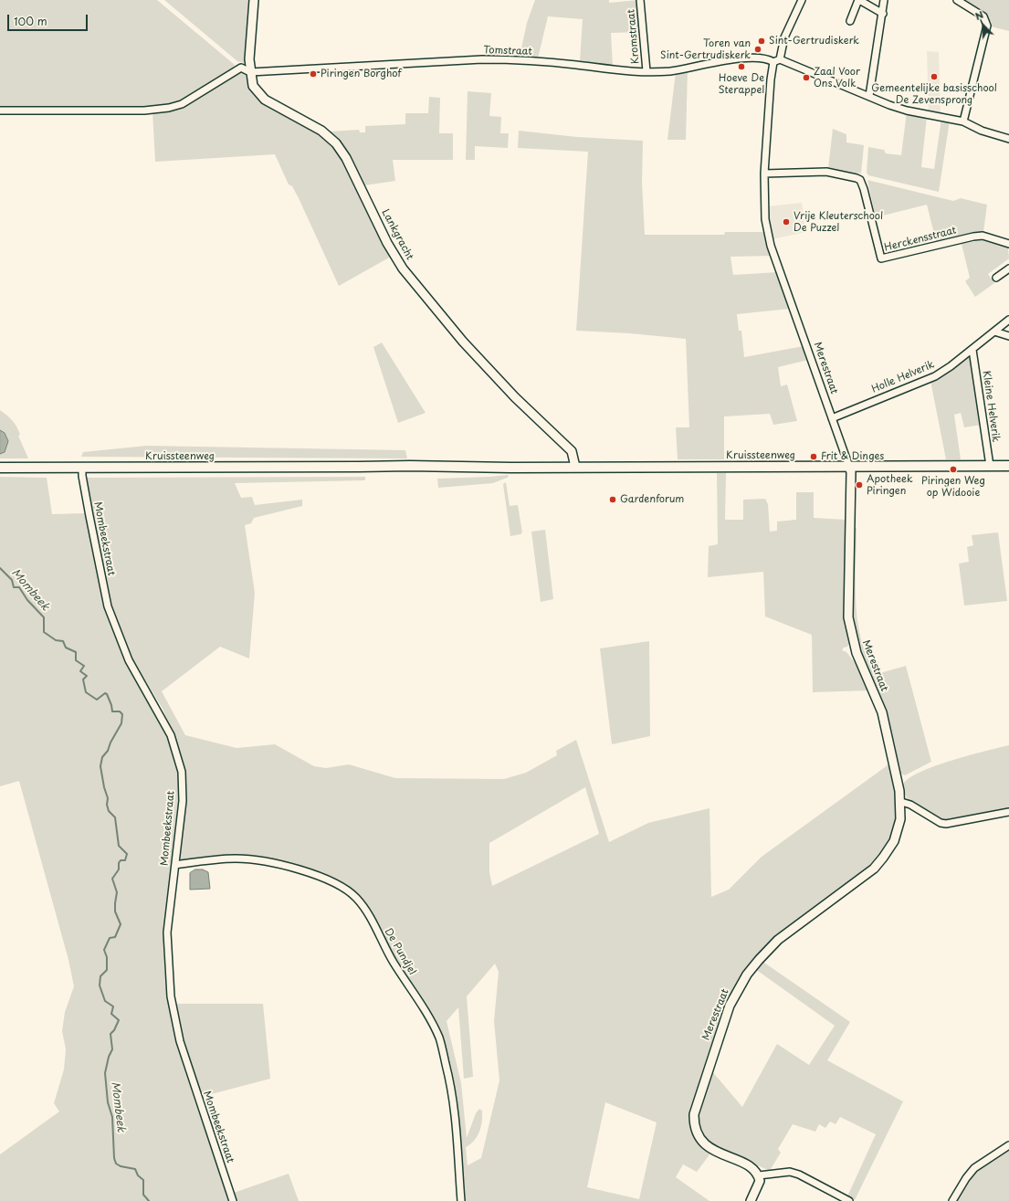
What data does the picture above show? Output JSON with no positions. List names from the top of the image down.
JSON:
{
  "streets": {
    "main road": ["Kruissteenweg"],
    "street": [
      "Kromstraat",
      "Tomstraat",
      "Lankgracht",
      "Herckensstraat",
      "Merestraat",
      "Holle Helverik",
      "Kleine Helverik",
      "Mombeekstraat",
      "De Pundjel"
    ]
  },
  "crossings": [
    ["Kromstraat", "Tomstraat"],
    ["Tomstraat", "Lankgracht"],
    ["Tomstraat", "Merestraat"],
    ["Lankgracht", "Kruissteenweg"],
    ["Herckensstraat", "Merestraat"],
    ["Merestraat", "Holle Helverik"],
    ["Merestraat", "Kruissteenweg"],
    ["Holle Helverik", "Kleine Helverik"],
    ["Kleine Helverik", "Kruissteenweg"],
    ["Kruissteenweg", "Mombeekstraat"],
    ["Mombeekstraat", "De Pundjel"]
  ],
  "water": ["Mombeek"],
  "places": [
    "Sint-Gertrudiskerk",
    "Toren van Sint-Gertrudiskerk",
    "Hoeve De Sterappel",
    "Piringen Borghof",
    "Gemeentelijke basisschool De Zevensprong",
    "Zaal Voor Ons Volk",
    "Vrije Kleuterschool De Puzzel",
    "Frit & Dinges",
    "Piringen Weg op Widooie",
    "Apotheek Piringen",
    "Gardenforum"
  ],
  "scale_bar": "100 m",
  "north": "top left"
}
